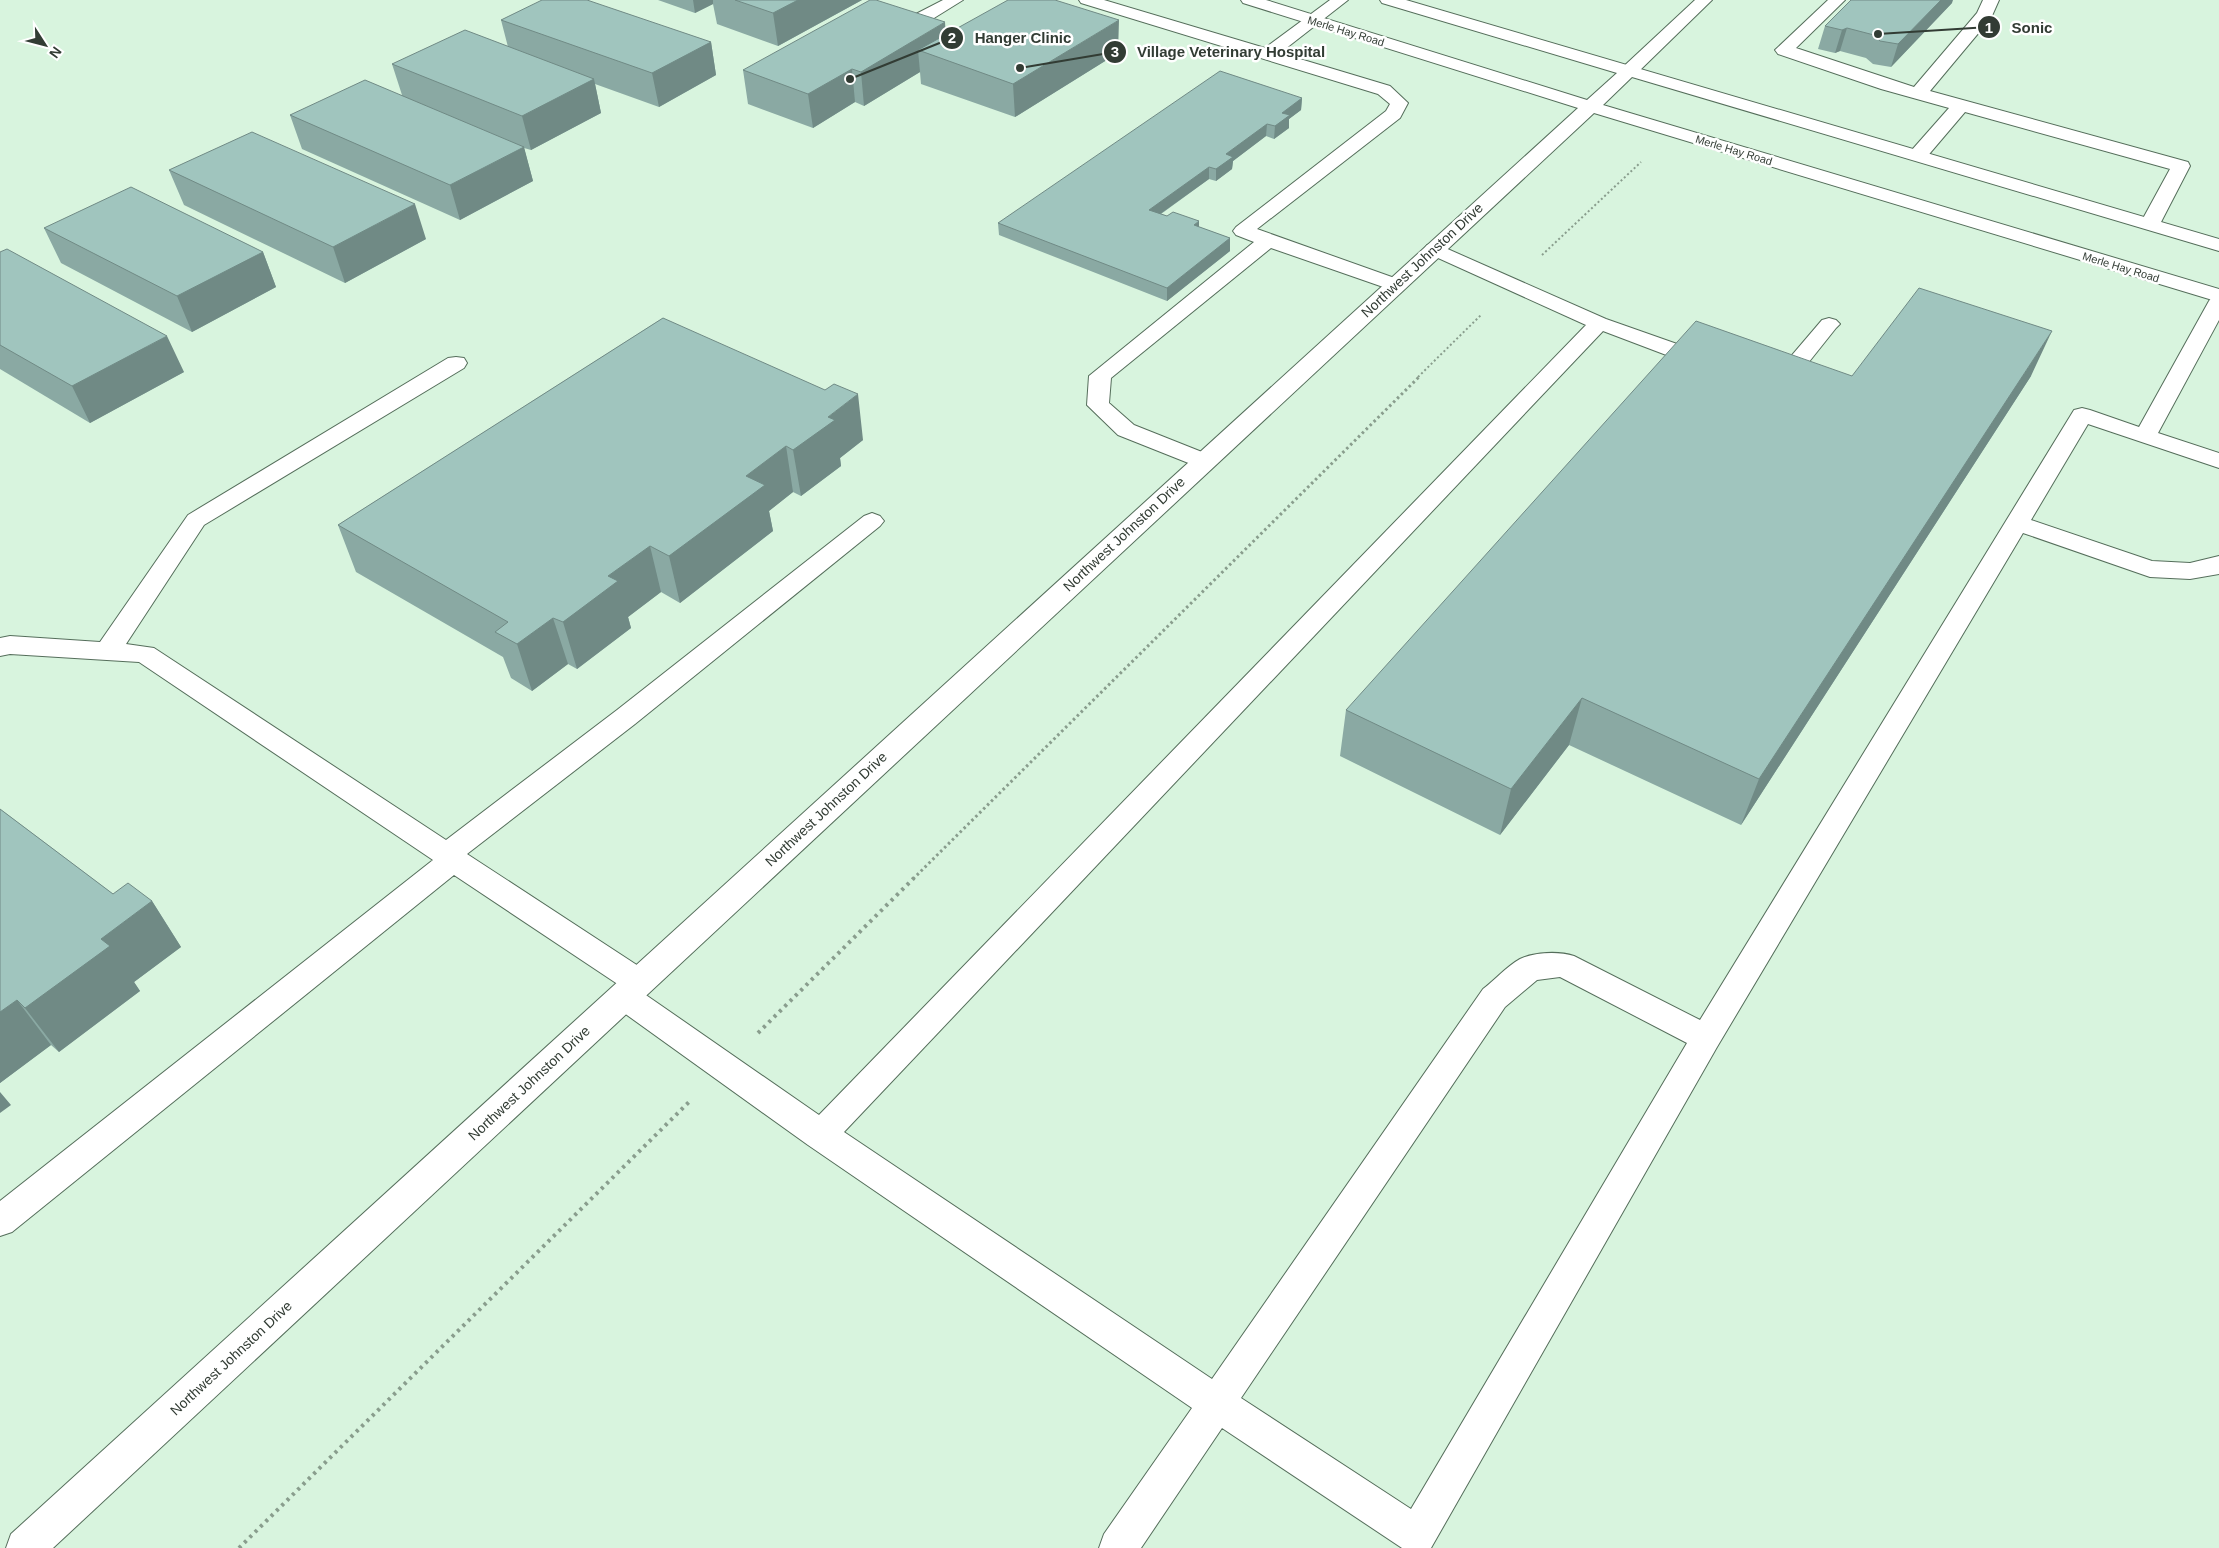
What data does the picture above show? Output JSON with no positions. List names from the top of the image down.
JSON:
{
  "streets": {
    "main road": ["Merle Hay Road", "Northwest Johnston Drive"]
  },
  "crossings": [
    ["Merle Hay Road", "Northwest Johnston Drive"]
  ],
  "places": ["Sonic", "Village Veterinary Hospital", "Hanger Clinic"],
  "north": "bottom right"
}
